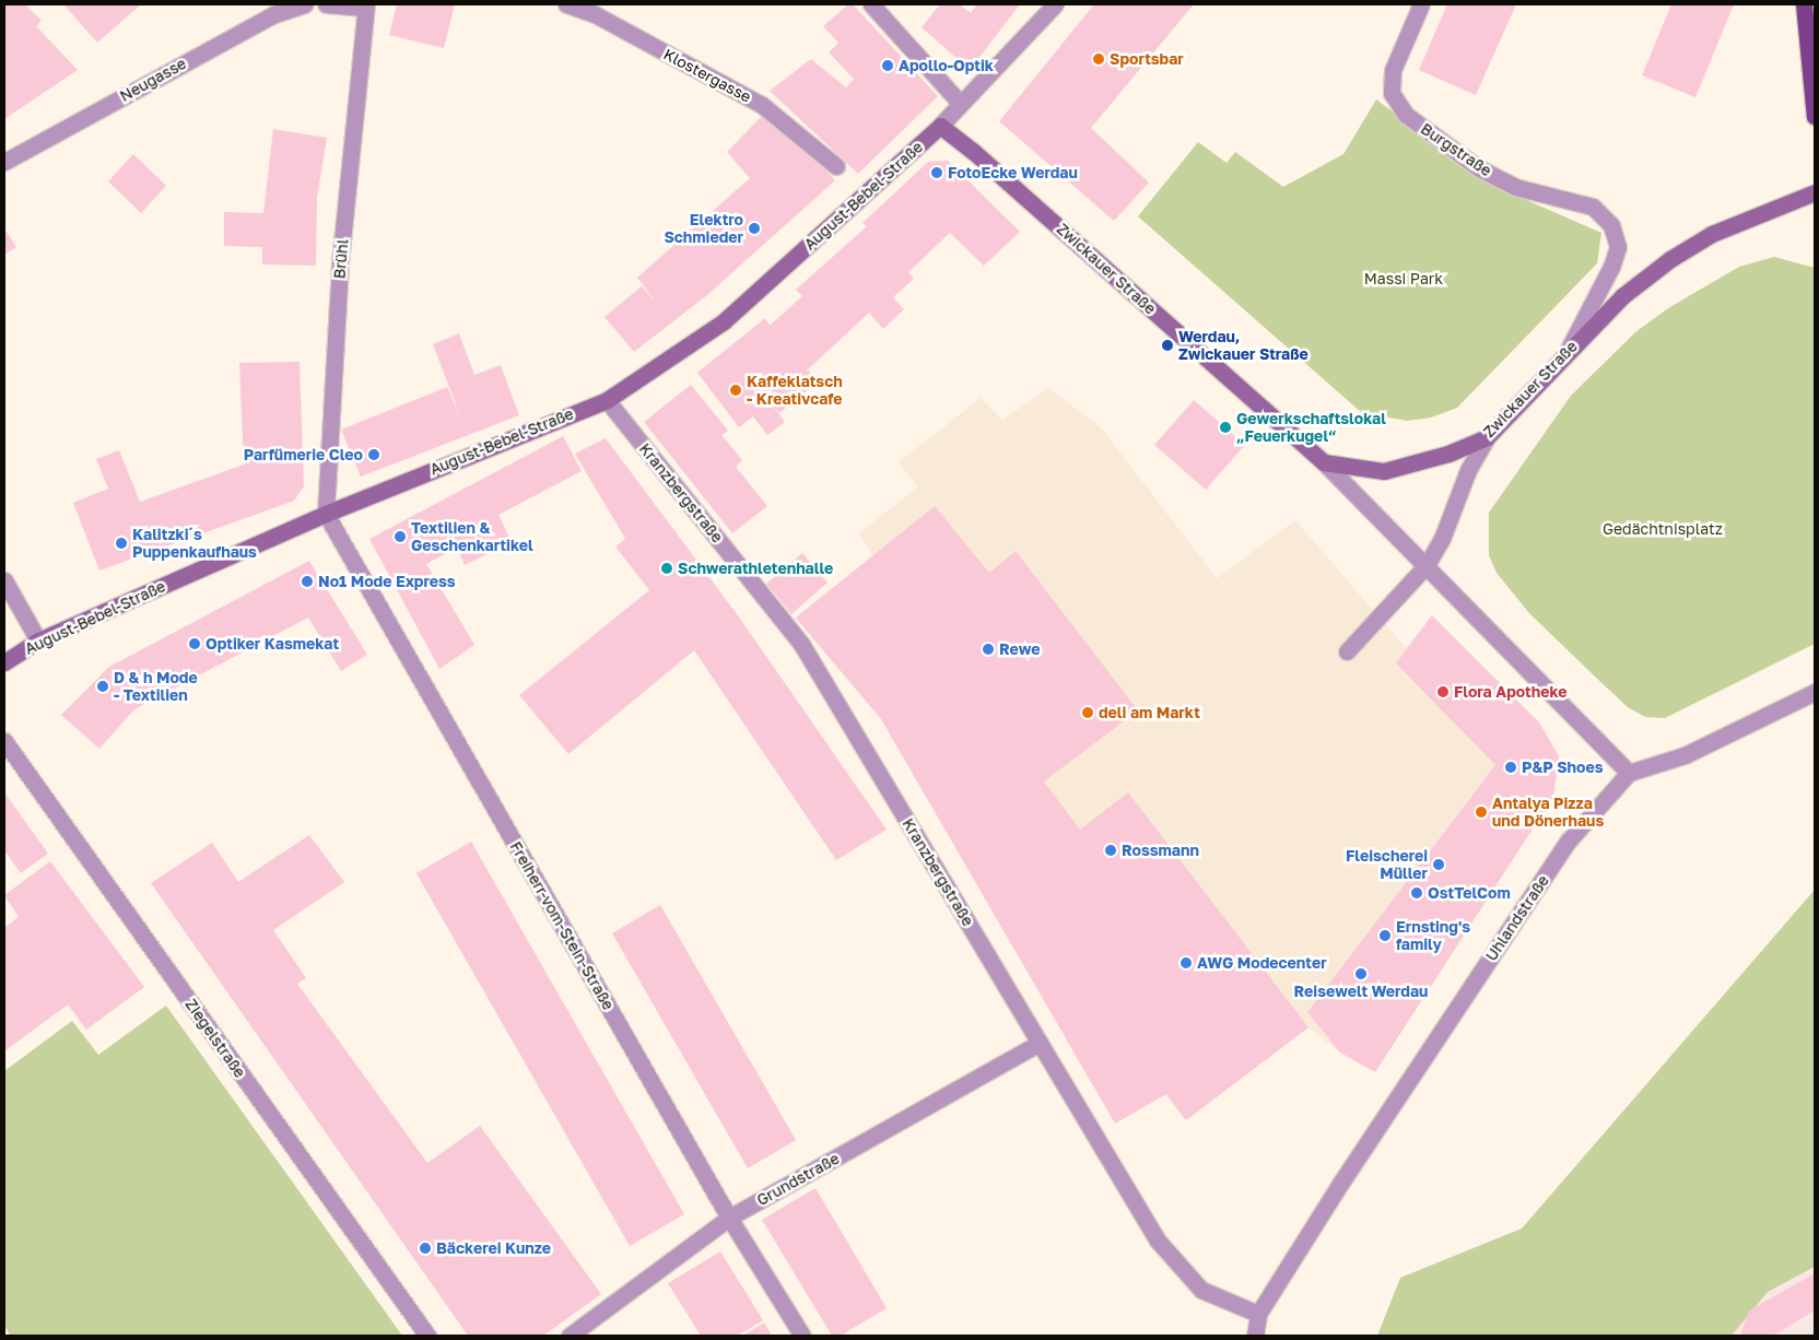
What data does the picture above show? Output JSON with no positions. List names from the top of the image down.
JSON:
{
  "streets": {
    "street": [
      "Klostergasse",
      "Neugasse",
      "Burgstraße",
      "August-Bebel-Straße",
      "Brühl",
      "Zwickauer Straße",
      "Kranzbergstraße",
      "Uhlandstraße",
      "Freiherr-vom-Stein-Straße",
      "Ziegelstraße",
      "Grundstraße"
    ]
  },
  "crossings": [
    ["Burgstraße", "Zwickauer Straße"],
    ["August-Bebel-Straße", "Brühl"],
    ["August-Bebel-Straße", "Zwickauer Straße"],
    ["August-Bebel-Straße", "Kranzbergstraße"],
    ["August-Bebel-Straße", "Freiherr-vom-Stein-Straße"],
    ["Brühl", "Freiherr-vom-Stein-Straße"],
    ["Kranzbergstraße", "Uhlandstraße"],
    ["Kranzbergstraße", "Grundstraße"],
    ["Freiherr-vom-Stein-Straße", "Grundstraße"]
  ],
  "parks": ["Massi Park", "Gedächtnisplatz"],
  "places": [
    "Sportsbar",
    "Apollo-Optik",
    "FotoEcke Werdau",
    "Elektro Schmieder",
    "Werdau, Zwickauer Straße",
    "Kaffeklatsch - Kreativcafe",
    "Gewerkschaftslokal „Feuerkugel“",
    "Parfümerie Cleo",
    "Textilien & Geschenkartikel",
    "Kalitzki´s Puppenkaufhaus",
    "Schwerathletenhalle",
    "No1 Mode Express",
    "Optiker Kasmekat",
    "Rewe",
    "D & h Mode - Textilien",
    "Flora Apotheke",
    "deli am Markt",
    "P&P Shoes",
    "Antalya Pizza und Dönerhaus",
    "Rossmann",
    "Fleischerei Müller",
    "OstTelCom",
    "Ernsting's family",
    "AWG Modecenter",
    "Reisewelt Werdau",
    "Bäckerei Kunze"
  ]
}
